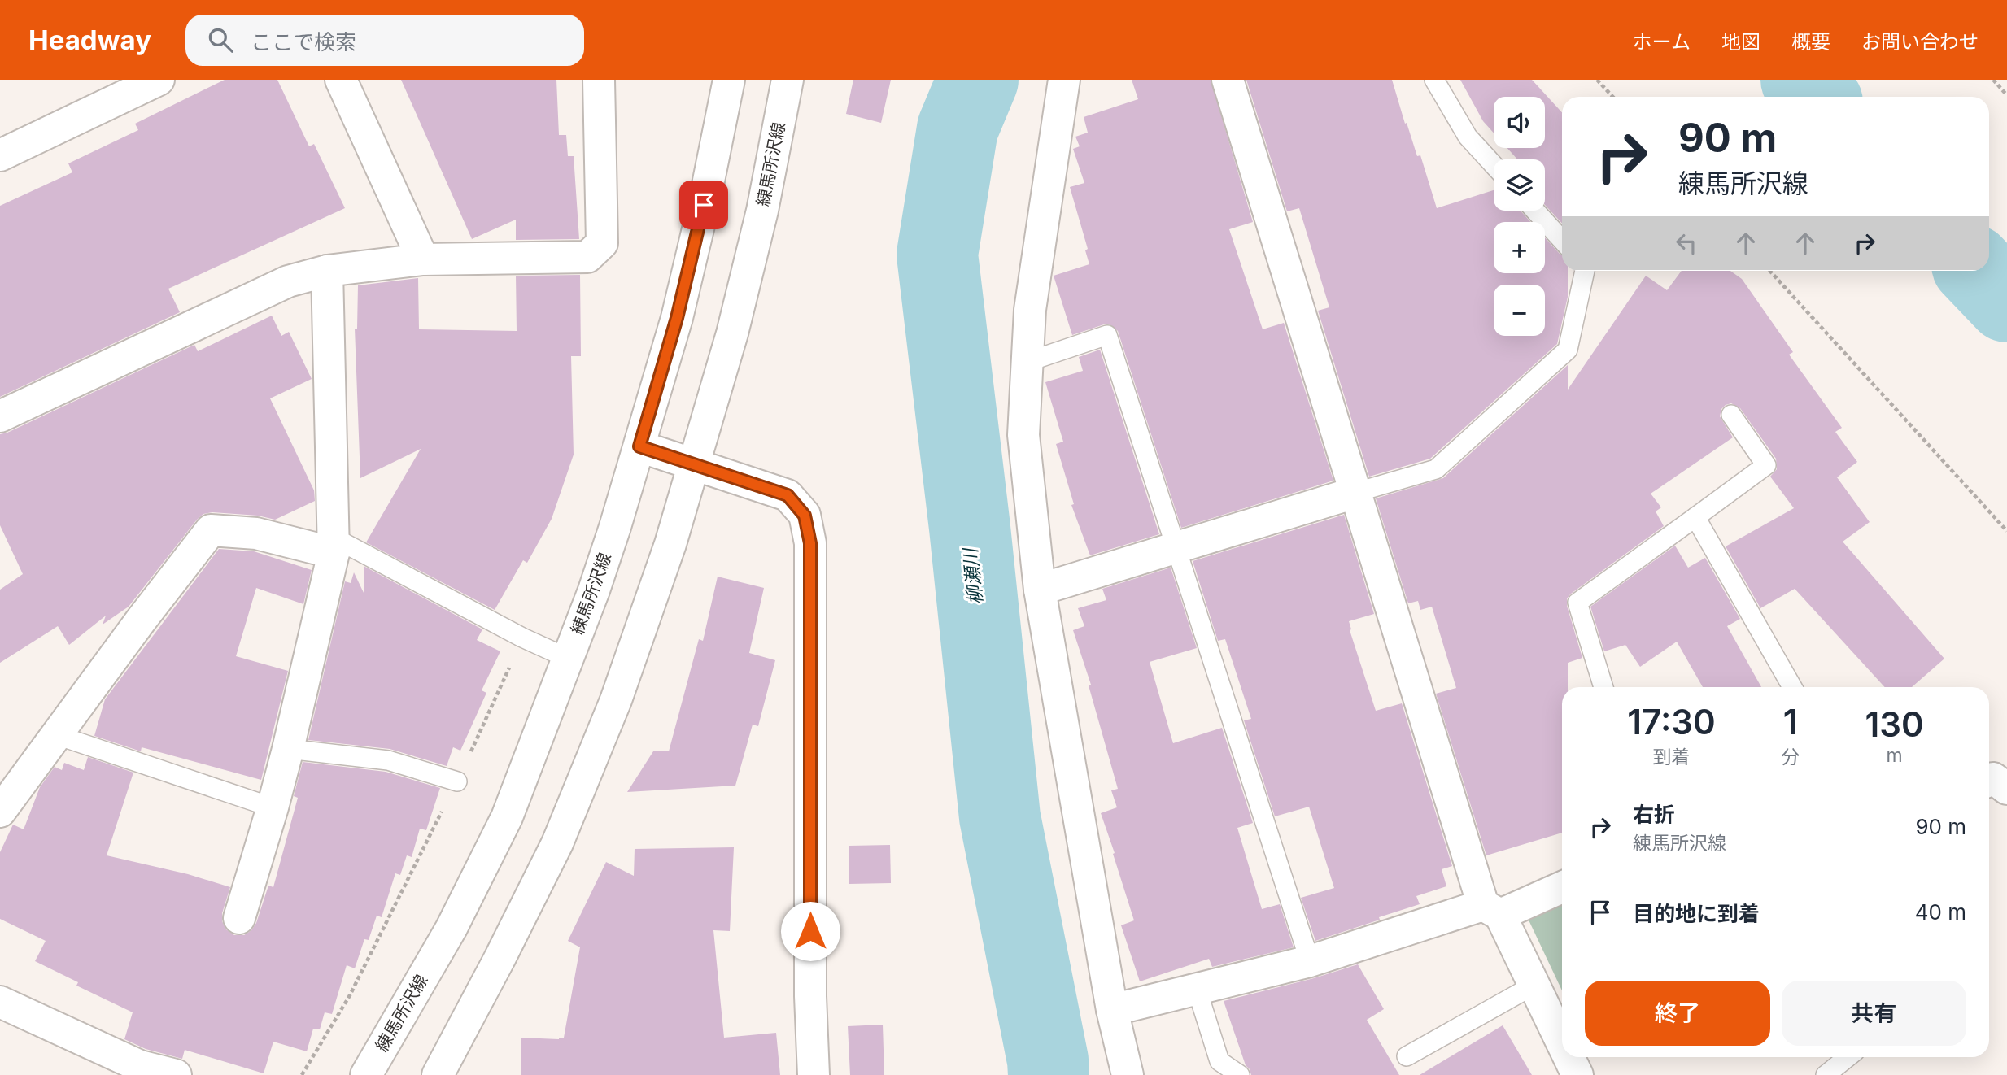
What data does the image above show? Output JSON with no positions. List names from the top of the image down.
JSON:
{
  "streets": {
    "street": ["練馬所沢線"]
  },
  "water": ["柳瀬川"],
  "page": {
    "header": "Headway",
    "search": "ここで検索",
    "nav": [
      "ホーム",
      "地図",
      "概要",
      "お問い合わせ"
    ],
    "map_buttons": ["+", "−"],
    "turn": ["90 m", "練馬所沢線"],
    "eta": [
      "17:30",
      "到着",
      "1",
      "分",
      "130",
      "m"
    ],
    "list": [
      {
        "name": "右折",
        "note": "練馬所沢線",
        "value": "90 m"
      },
      {
        "name": "目的地に到着",
        "value": "40 m"
      }
    ],
    "buttons": ["終了", "共有"]
  }
}
